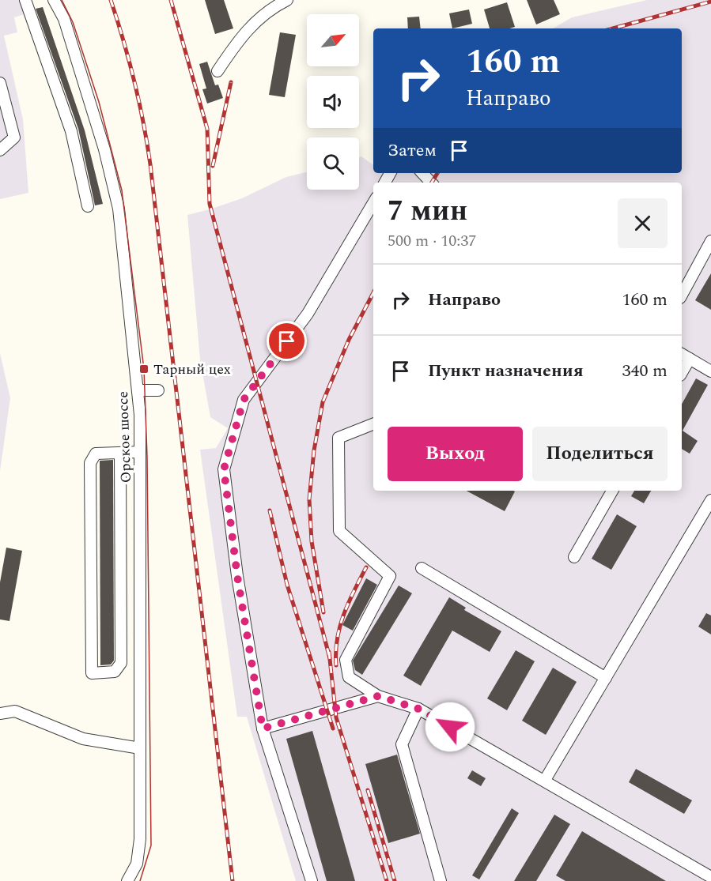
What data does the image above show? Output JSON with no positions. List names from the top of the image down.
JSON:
{
  "streets": {
    "street": ["Орское шоссе"]
  },
  "places": {
    "transit": ["Тарный цех"]
  },
  "north": "top right",
  "page": {
    "turn": ["160 m", "Направо"],
    "then": "Затем",
    "heading": ["7 мин", "500 m · 10:37"],
    "list": [
      {
        "name": "Направо",
        "value": "160 m"
      },
      {
        "name": "Пункт назначения",
        "value": "340 m"
      }
    ],
    "buttons": ["Выход", "Поделиться"]
  }
}
